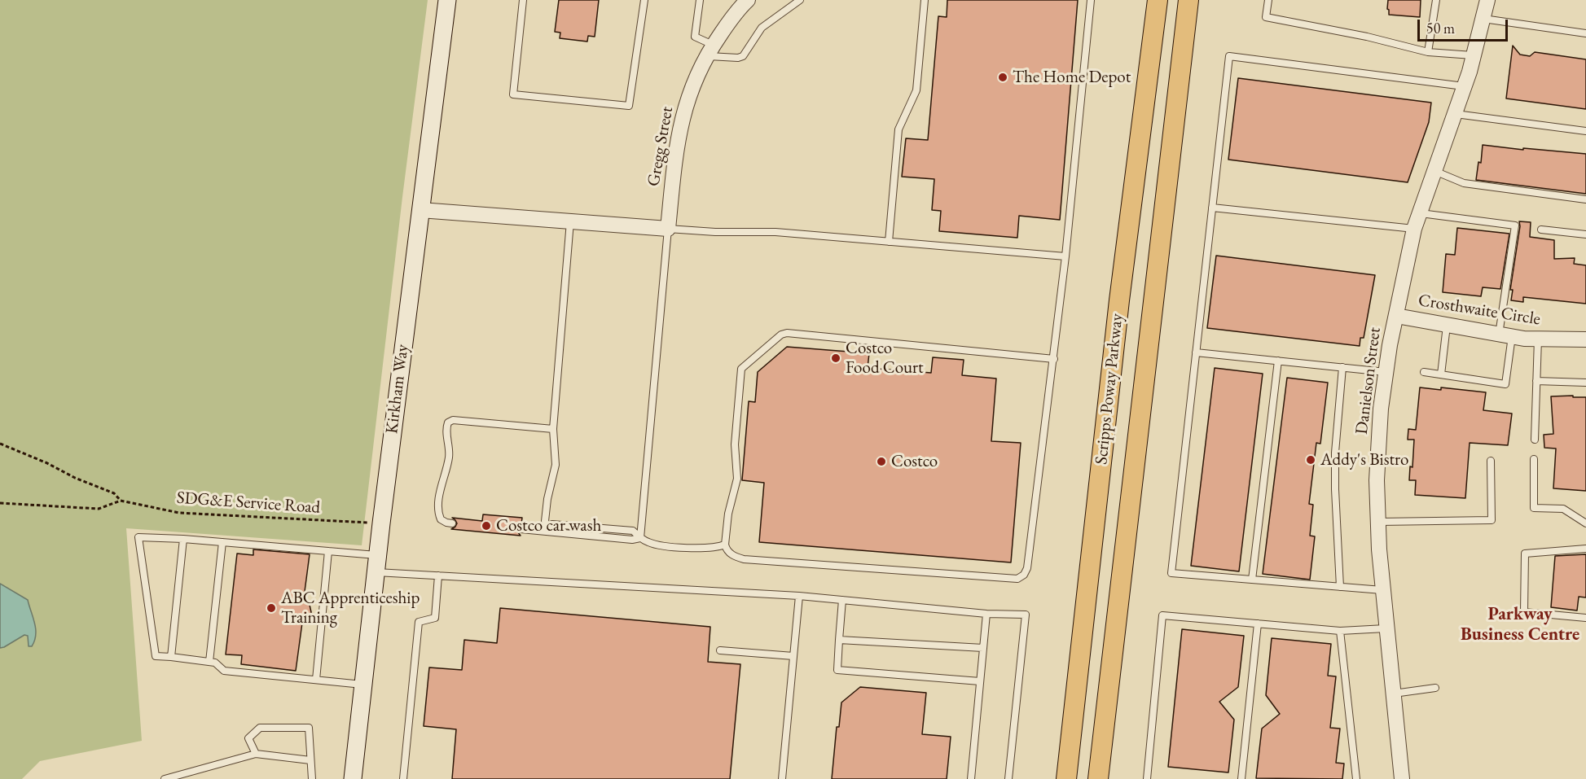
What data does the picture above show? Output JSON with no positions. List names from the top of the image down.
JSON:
{
  "streets": {
    "main road": ["Kirkham Way", "Scripps Poway Parkway"],
    "street": ["Gregg Street", "Crosthwaite Circle", "Danielson Street"],
    "path": ["SDG&E Service Road"]
  },
  "crossings": [
    ["Crosthwaite Circle", "Danielson Street"],
    ["Kirkham Way", "SDG&E Service Road"]
  ],
  "districts": ["Parkway Business Centre"],
  "places": [
    "The Home Depot",
    "Costco Food Court",
    "Addy's Bistro",
    "Costco",
    "Costco car wash",
    "ABC Apprenticeship Training"
  ],
  "scale_bar": "50 m"
}
